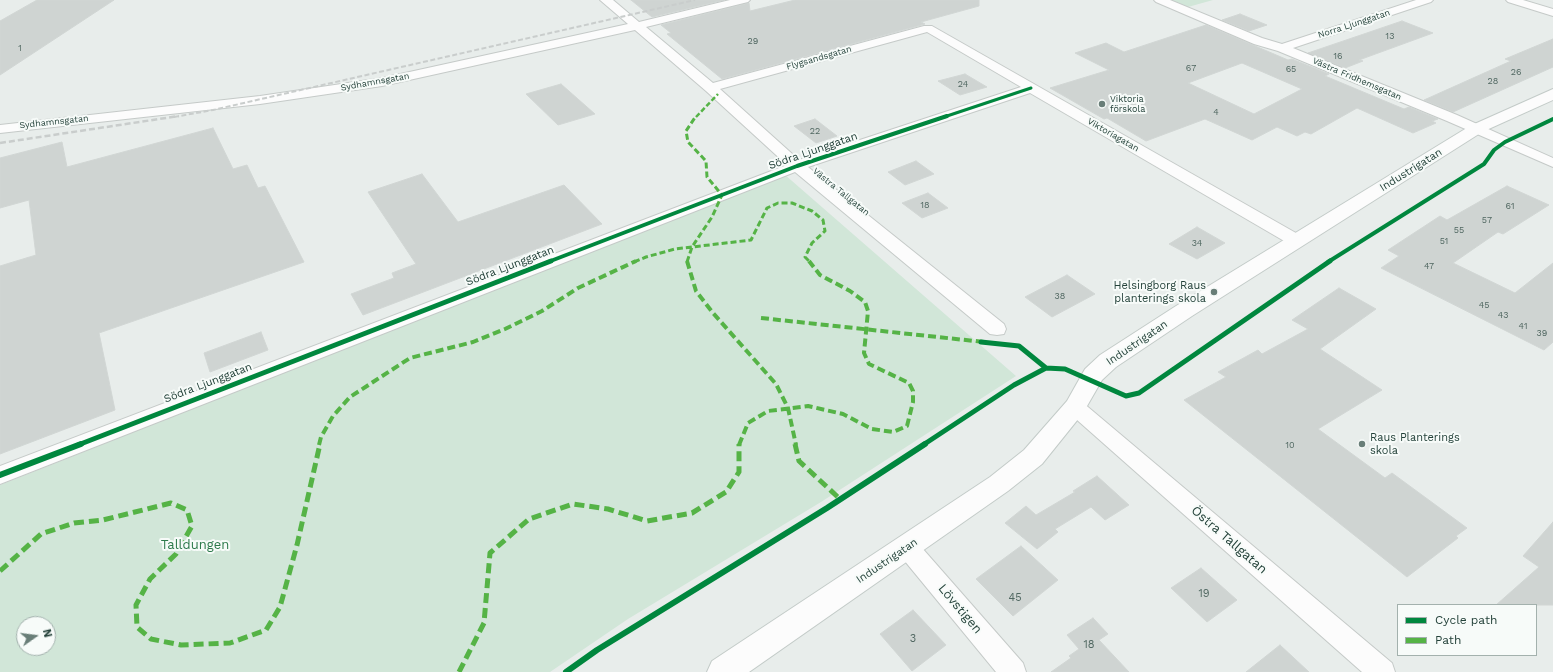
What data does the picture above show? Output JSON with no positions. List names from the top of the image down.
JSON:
{
  "streets": {
    "street": [
      "Norra Ljunggatan",
      "Flygsandsgatan",
      "Västra Fridhemsgatan",
      "Sydhamnsgatan",
      "Viktoriagatan",
      "Södra Ljunggatan",
      "Industrigatan",
      "Västra Tallgatan",
      "Östra Tallgatan",
      "Lövstigen"
    ]
  },
  "crossings": [
    ["Norra Ljunggatan", "Västra Fridhemsgatan"],
    ["Flygsandsgatan", "Viktoriagatan"],
    ["Flygsandsgatan", "Västra Tallgatan"],
    ["Västra Fridhemsgatan", "Industrigatan"],
    ["Sydhamnsgatan", "Västra Tallgatan"],
    ["Viktoriagatan", "Södra Ljunggatan"],
    ["Viktoriagatan", "Industrigatan"],
    ["Södra Ljunggatan", "Västra Tallgatan"],
    ["Industrigatan", "Östra Tallgatan"],
    ["Industrigatan", "Lövstigen"]
  ],
  "parks": ["Talldungen"],
  "places": ["Viktoria förskola", "Helsingborg Raus planterings skola", "Raus Planterings skola"],
  "house_numbers": [
    "13",
    "29",
    "1",
    "16",
    "67",
    "65",
    "26",
    "28",
    "24",
    "4",
    "22",
    "18",
    "61",
    "57",
    "55",
    "51",
    "34",
    "47",
    "38",
    "45",
    "43",
    "41",
    "39",
    "10",
    "19",
    "45",
    "3",
    "18"
  ],
  "legend": ["Cycle path", "Path"],
  "north": "right"
}
